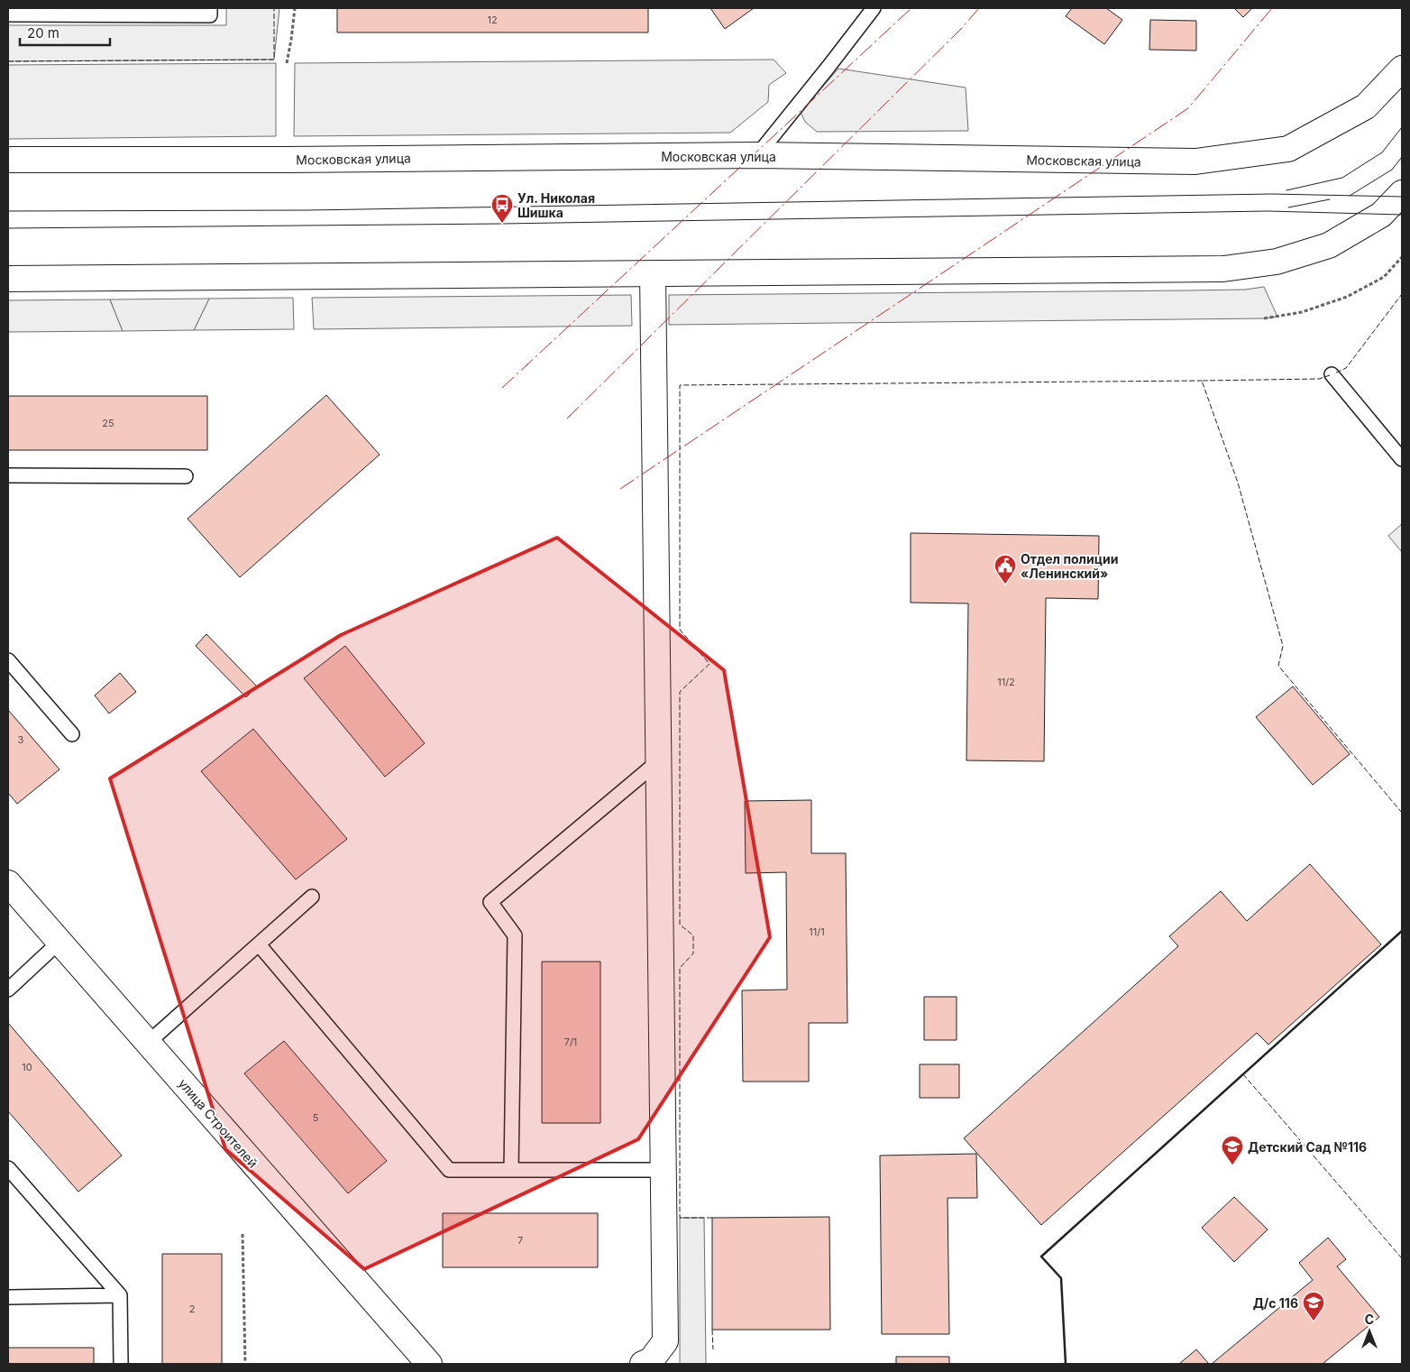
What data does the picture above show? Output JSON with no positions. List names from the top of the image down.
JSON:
{
  "streets": {
    "main road": ["Московская улица", "улица Строителей"]
  },
  "places": {
    "bus stop": ["Ул. Николая Шишка"],
    "public building": ["Отдел полиции «Ленинский»"],
    "school or university": ["Детский Сад №116", "Д/с 116"]
  },
  "house_numbers": [
    "12",
    "25",
    "11/2",
    "3",
    "11/1",
    "7/1",
    "10",
    "5",
    "7",
    "2"
  ],
  "scale_bar": "20 m",
  "north": "top"
}
